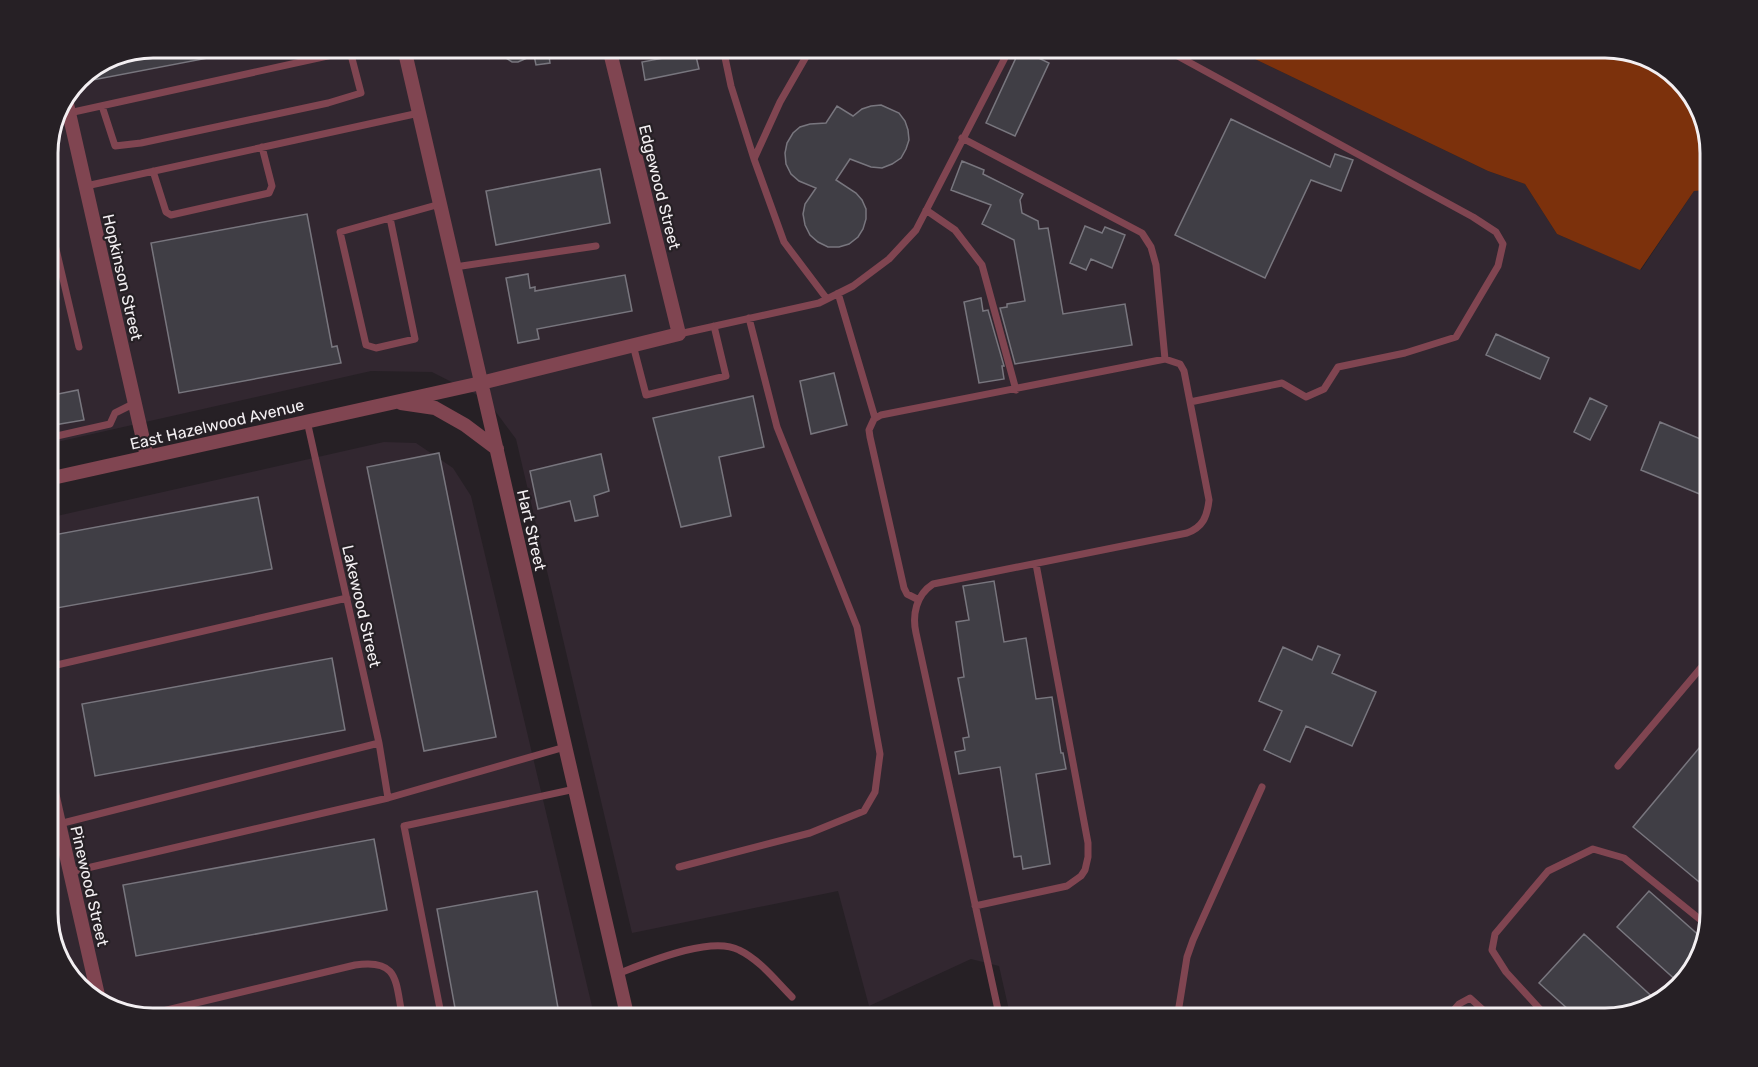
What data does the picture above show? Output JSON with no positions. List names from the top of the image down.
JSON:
{
  "streets": {
    "street": [
      "Edgewood Street",
      "Hopkinson Street",
      "East Hazelwood Avenue",
      "Hart Street",
      "Pinewood Street"
    ],
    "lane": ["Lakewood Street"]
  },
  "crossings": [
    ["Edgewood Street", "East Hazelwood Avenue"],
    ["Hopkinson Street", "East Hazelwood Avenue"],
    ["East Hazelwood Avenue", "Hart Street"],
    ["East Hazelwood Avenue", "Lakewood Street"]
  ]
}
